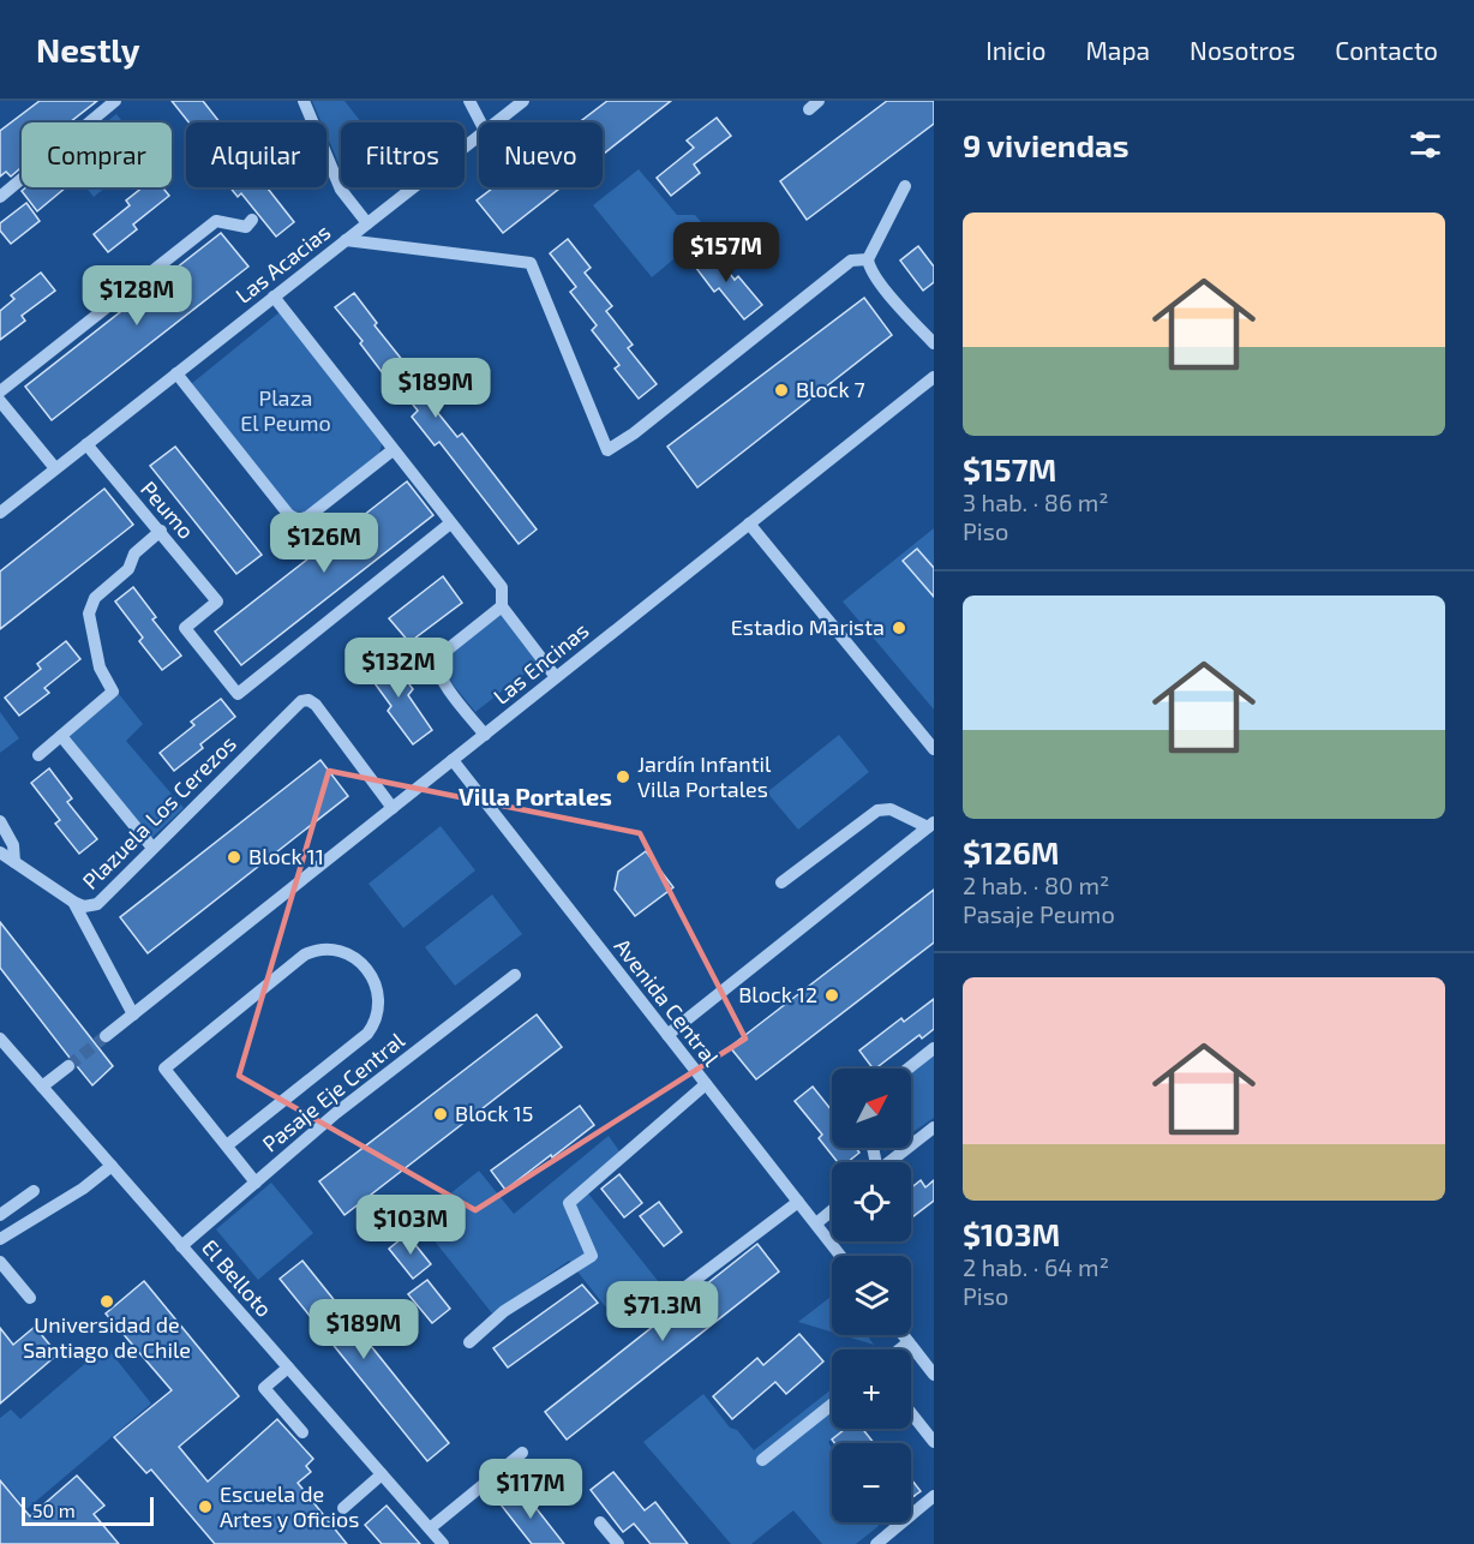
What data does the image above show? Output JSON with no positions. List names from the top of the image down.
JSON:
{
  "streets": {
    "street": [
      "Las Acacias",
      "Peumo",
      "Las Encinas",
      "Plazuela Los Cerezos",
      "Avenida Central",
      "Pasaje Eje Central",
      "El Belloto"
    ]
  },
  "crossings": [
    ["Las Acacias", "Peumo"],
    ["Las Encinas", "Plazuela Los Cerezos"],
    ["Las Encinas", "Avenida Central"],
    ["Pasaje Eje Central", "El Belloto"]
  ],
  "districts": ["Villa Portales"],
  "parks": ["Plaza El Peumo"],
  "places": [
    "Block 7",
    "Estadio Marista",
    "Jardín Infantil Villa Portales",
    "Block 11",
    "Block 12",
    "Block 15",
    "Universidad de Santiago de Chile",
    "Escuela de Artes y Oficios"
  ],
  "scale_bar": "50 m",
  "north": "top right",
  "page": {
    "header": "Nestly",
    "nav": [
      "Inicio",
      "Mapa",
      "Nosotros",
      "Contacto"
    ],
    "heading": "9 viviendas",
    "chip": [
      "Comprar",
      "Alquilar",
      "Filtros",
      "Nuevo"
    ],
    "list": [
      {
        "name": "$157M",
        "note": "3 hab. · 86 m² · Piso"
      },
      {
        "name": "$126M",
        "note": "2 hab. · 80 m² · Pasaje Peumo"
      },
      {
        "name": "$103M",
        "note": "2 hab. · 64 m² · Piso"
      }
    ],
    "price": [
      "$157M",
      "$128M",
      "$189M",
      "$126M",
      "$132M",
      "$103M",
      "$71.3M",
      "$189M",
      "$117M"
    ],
    "map_buttons": ["+", "−"],
    "scale": "50 m"
  }
}
